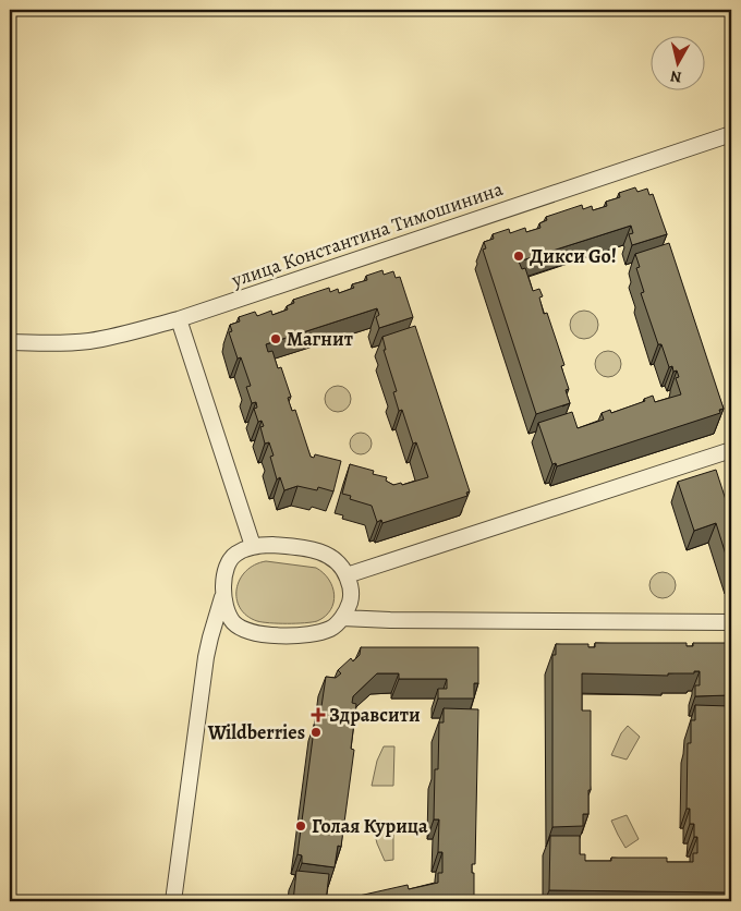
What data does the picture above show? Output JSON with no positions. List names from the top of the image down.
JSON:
{
  "streets": {
    "street": ["улица Константина Тимошинина"]
  },
  "places": {
    "other": [
      "Дикси Go!",
      "Магнит",
      "Wildberries",
      "Голая Курица"
    ],
    "health": ["Здравсити"]
  },
  "north": "bottom"
}
